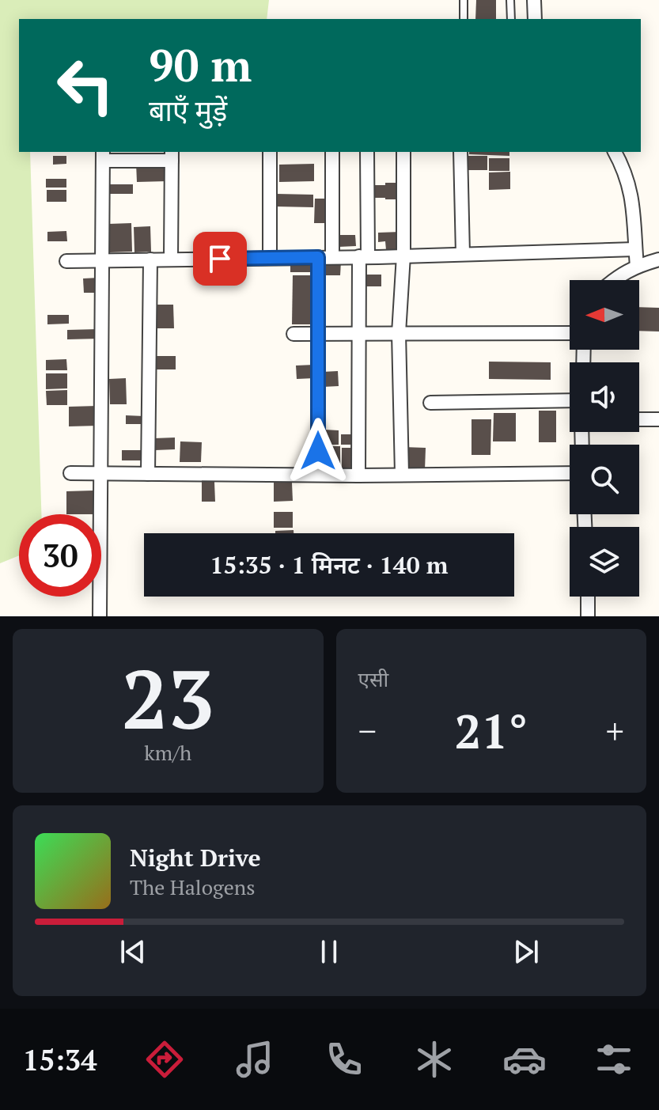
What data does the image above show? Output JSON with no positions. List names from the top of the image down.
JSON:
{
  "north": "left",
  "page": {
    "turn": ["90 m", "बाएँ मुड़ें"],
    "limit": "30",
    "trip": "15:35 · 1 मिनट · 140 m",
    "tile": [
      ["23", "km/h"],
      "एसी"
    ],
    "heat": ["−", "21°", "+"],
    "song": ["Night Drive", "The Halogens"],
    "tabs": "15:34"
  }
}
